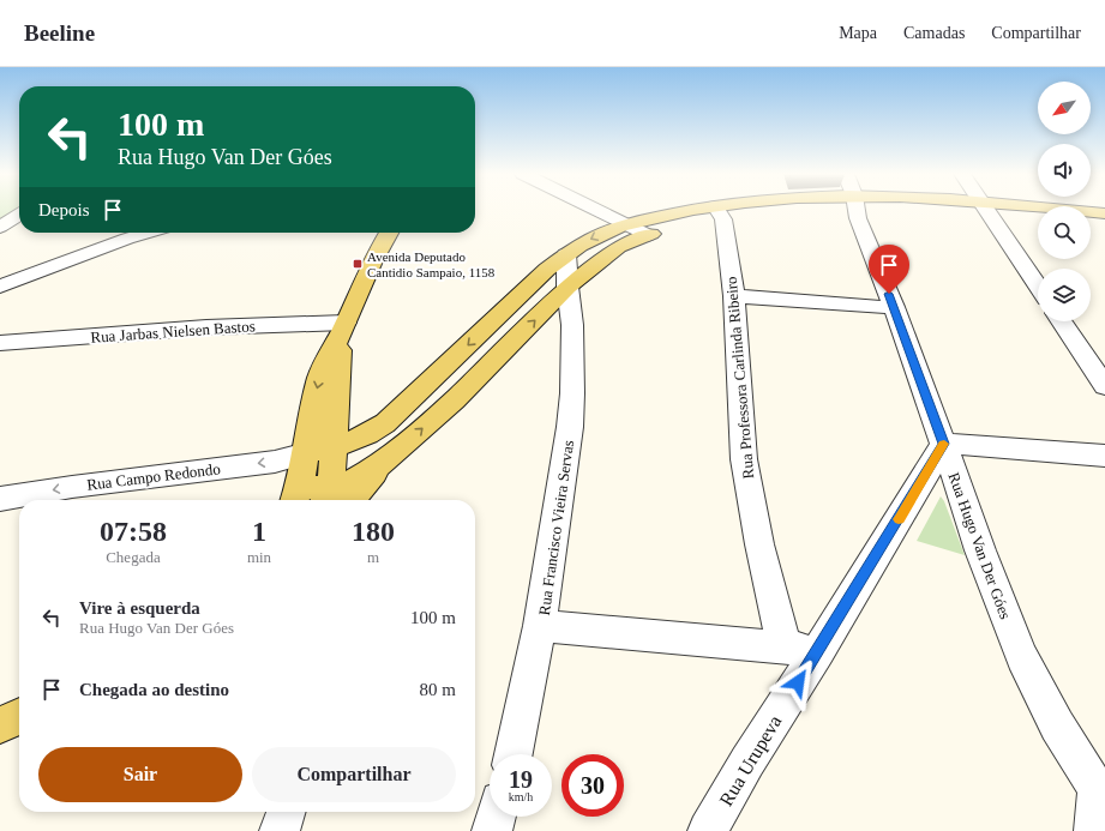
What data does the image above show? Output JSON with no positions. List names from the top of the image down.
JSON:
{
  "streets": {
    "street": [
      "Rua Jarbas Nielsen Bastos",
      "Rua Professora Carlinda Ribeiro",
      "Rua Campo Redondo",
      "Rua Francisco Vieira Servas",
      "Rua Hugo Van Der Góes",
      "Rua Urupeva"
    ]
  },
  "crossings": [
    ["Rua Hugo Van Der Góes", "Rua Urupeva"]
  ],
  "places": {
    "transit": ["Avenida Deputado Cantidio Sampaio, 1158"]
  },
  "north": "bottom left",
  "page": {
    "header": "Beeline",
    "nav": ["Mapa", "Camadas", "Compartilhar"],
    "turn": ["100 m", "Rua Hugo Van Der Góes"],
    "then": "Depois",
    "eta": [
      "07:58",
      "Chegada",
      "1",
      "min",
      "180",
      "m"
    ],
    "list": [
      {
        "name": "Vire à esquerda",
        "note": "Rua Hugo Van Der Góes",
        "value": "100 m"
      },
      {
        "name": "Chegada ao destino",
        "value": "80 m"
      }
    ],
    "buttons": ["Sair", "Compartilhar"],
    "speed": "19 km/h",
    "limit": "30"
  }
}
